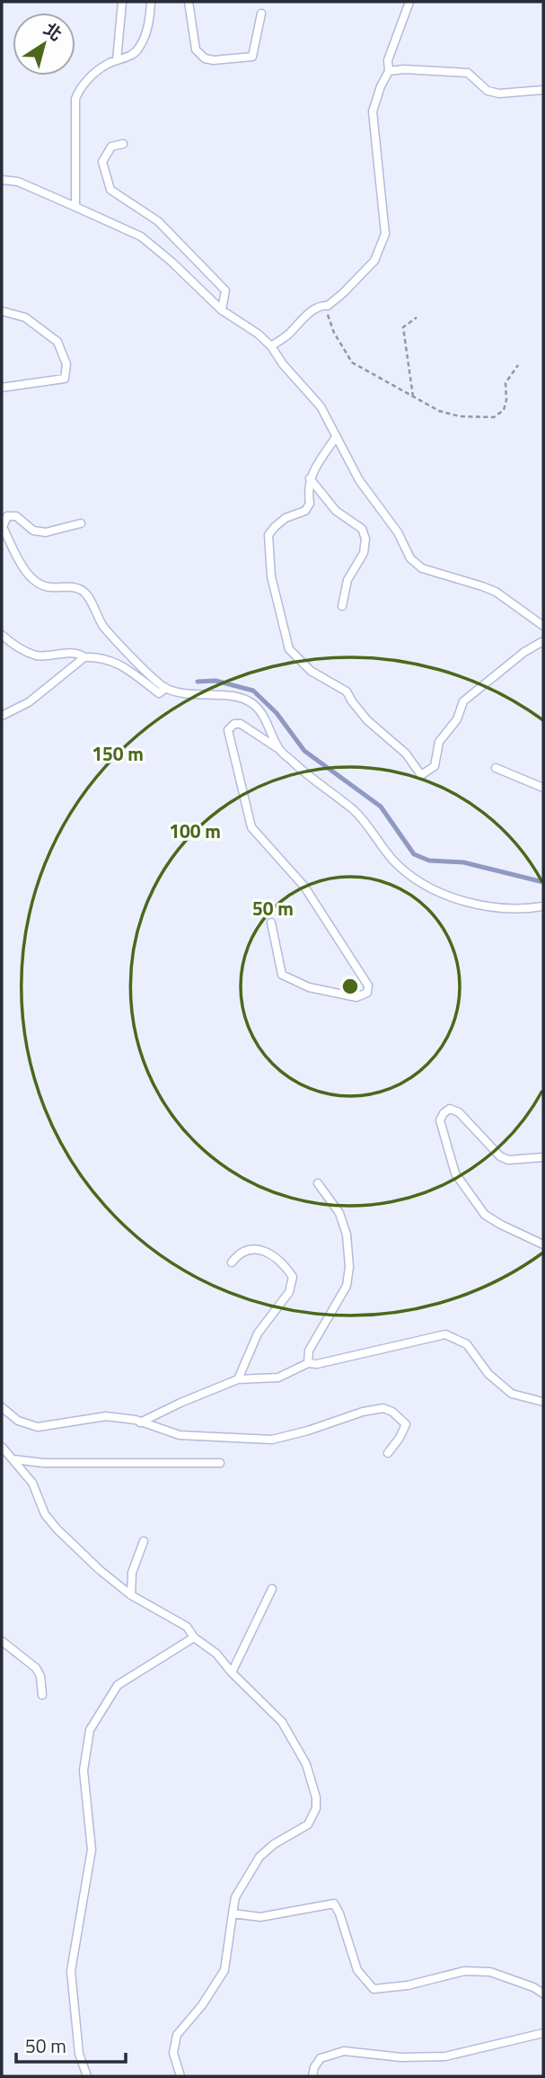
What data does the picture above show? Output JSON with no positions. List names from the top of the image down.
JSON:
{
  "scale_bar": "50 m",
  "north": "top right",
  "rings": ["150 m", "100 m", "50 m"]
}
